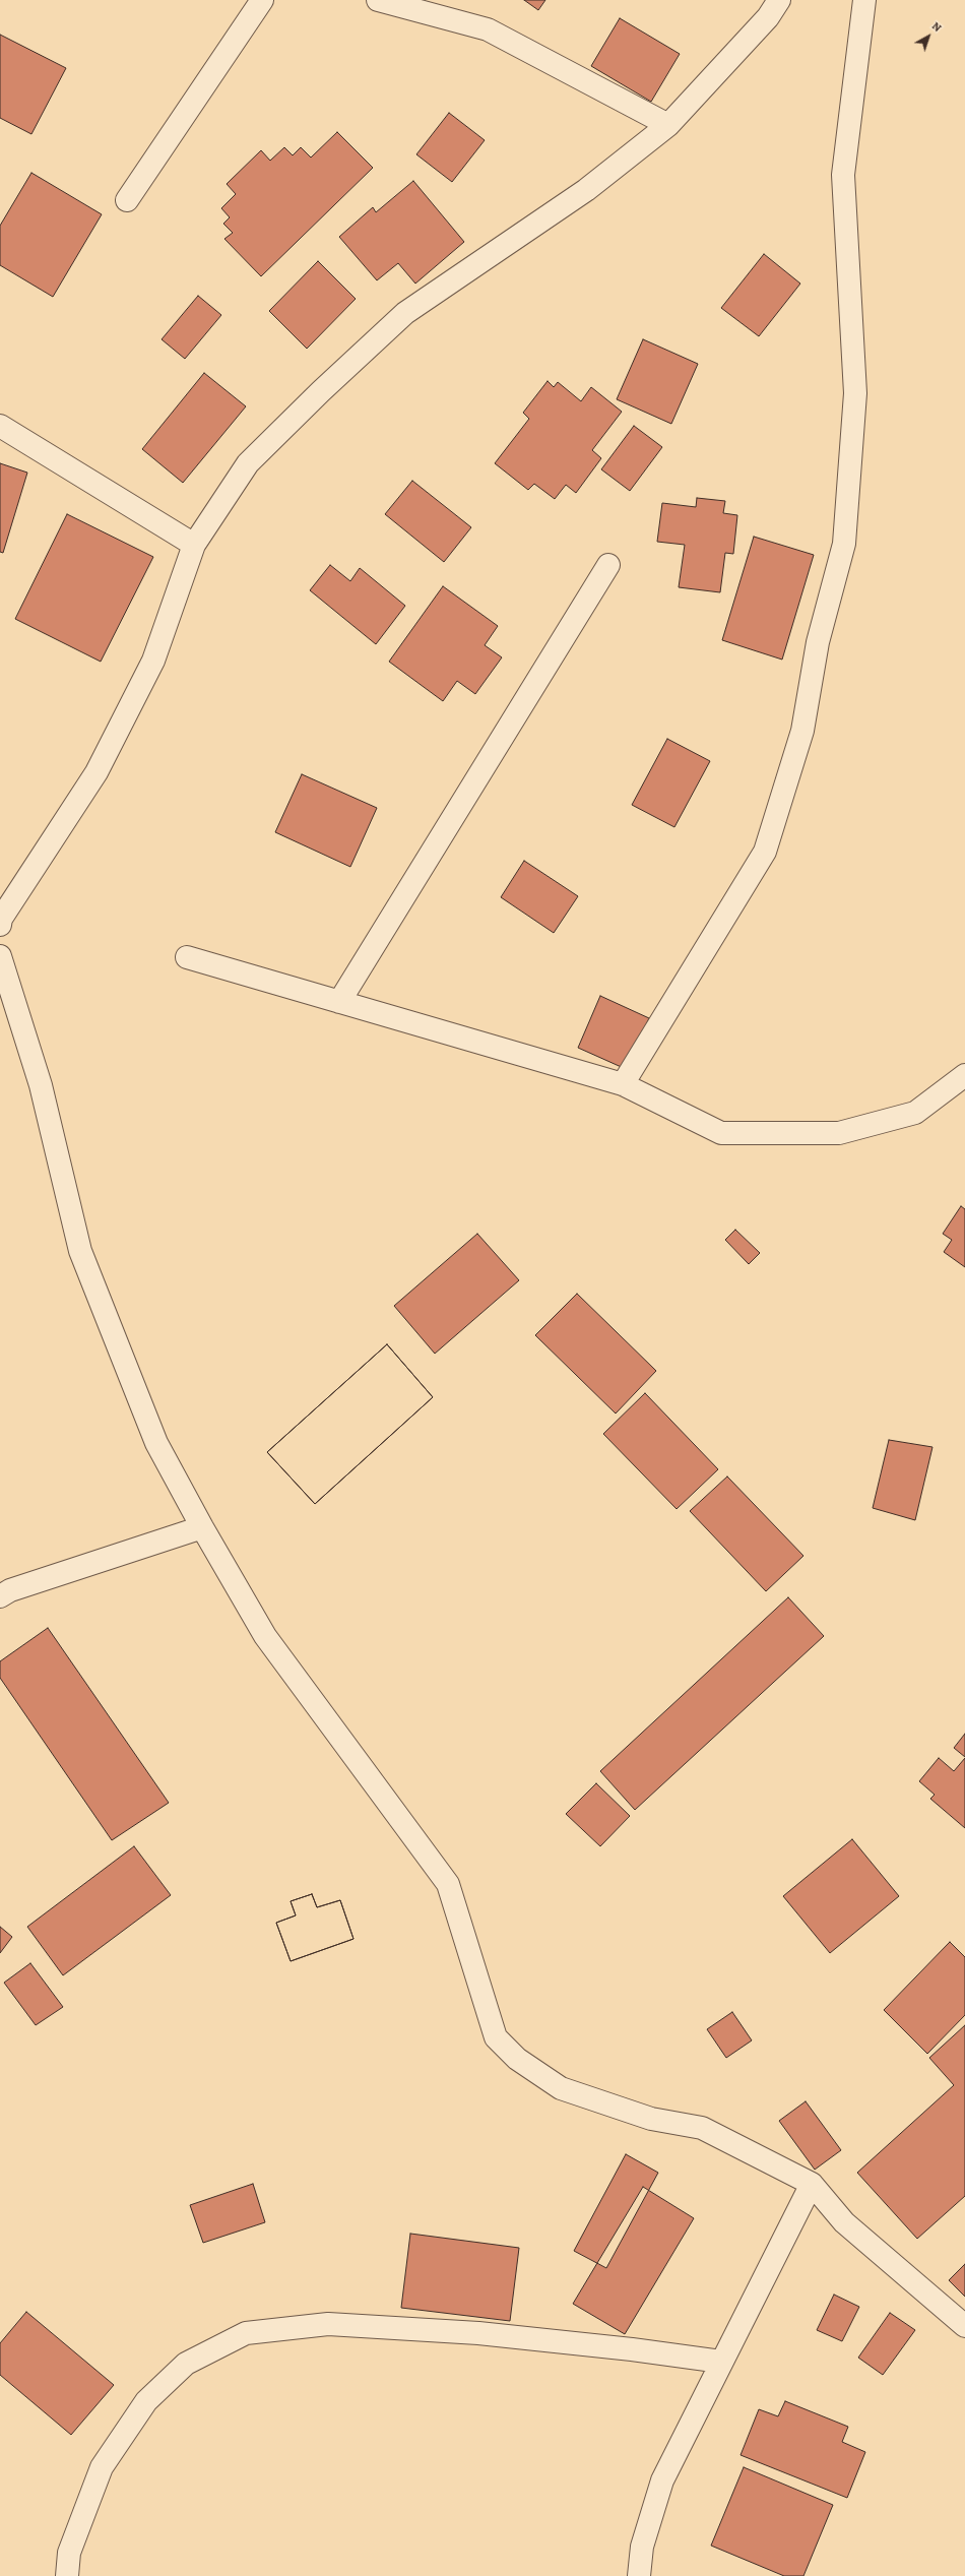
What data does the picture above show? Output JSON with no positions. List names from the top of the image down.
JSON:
{
  "north": "top right"
}
